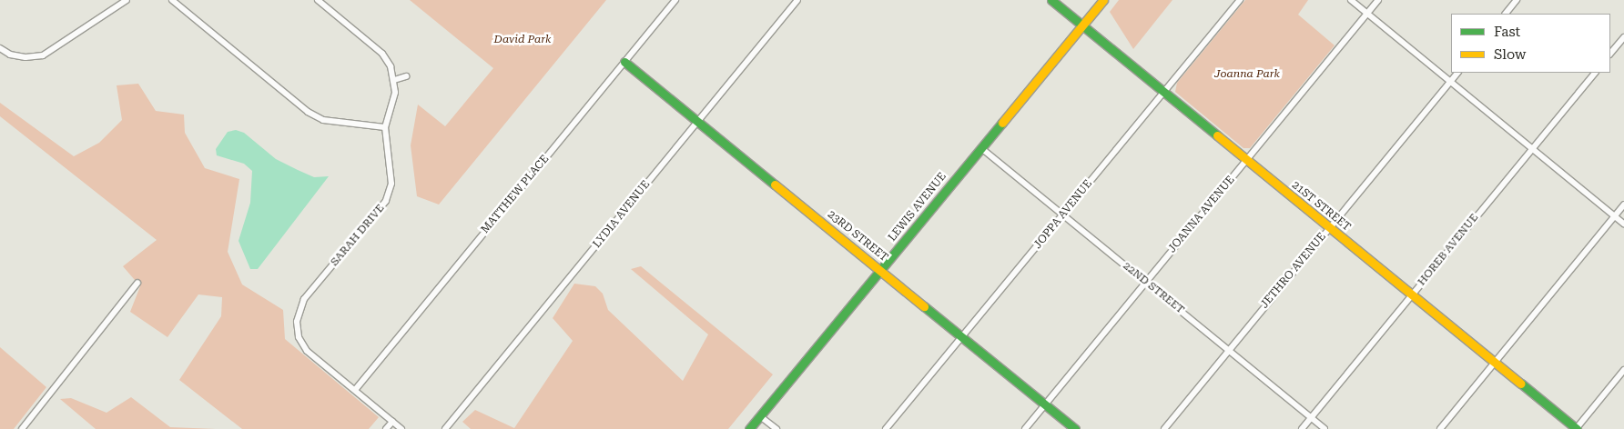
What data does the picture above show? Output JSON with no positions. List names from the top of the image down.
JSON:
{
  "streets": {
    "street": [
      "MATTHEW PLACE",
      "21ST STREET",
      "LEWIS AVENUE",
      "LYDIA AVENUE",
      "JOPPA AVENUE",
      "JOANNA AVENUE",
      "SARAH DRIVE",
      "23RD STREET",
      "HOREB AVENUE",
      "JETHRO AVENUE",
      "22ND STREET"
    ]
  },
  "crossings": [
    ["MATTHEW PLACE", "SARAH DRIVE"],
    ["MATTHEW PLACE", "23RD STREET"],
    ["21ST STREET", "LEWIS AVENUE"],
    ["21ST STREET", "JOPPA AVENUE"],
    ["21ST STREET", "JOANNA AVENUE"],
    ["21ST STREET", "HOREB AVENUE"],
    ["21ST STREET", "JETHRO AVENUE"],
    ["LEWIS AVENUE", "23RD STREET"],
    ["LEWIS AVENUE", "22ND STREET"],
    ["LYDIA AVENUE", "23RD STREET"],
    ["JOPPA AVENUE", "23RD STREET"],
    ["JOPPA AVENUE", "22ND STREET"],
    ["JOANNA AVENUE", "23RD STREET"],
    ["JOANNA AVENUE", "22ND STREET"],
    ["HOREB AVENUE", "22ND STREET"],
    ["JETHRO AVENUE", "22ND STREET"]
  ],
  "parks": ["David Park", "Joanna Park"],
  "legend": ["Fast", "Slow"]
}
